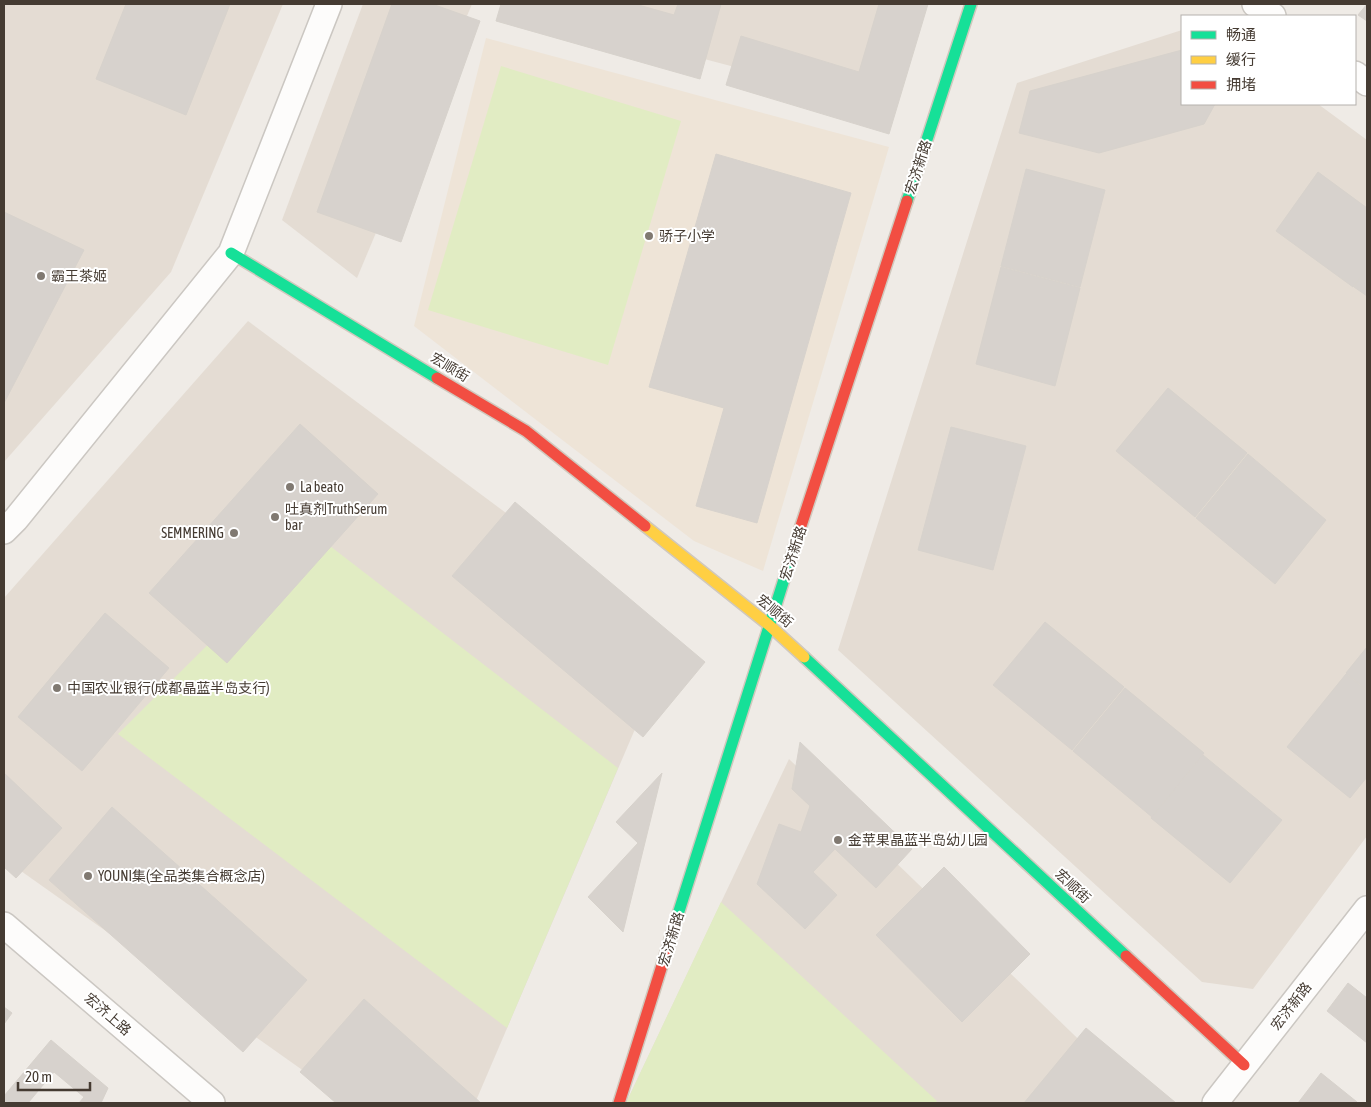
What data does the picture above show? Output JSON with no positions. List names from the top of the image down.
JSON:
{
  "streets": {
    "street": ["宏济新路", "宏顺街", "宏济上路"]
  },
  "crossings": [
    ["宏济新路", "宏顺街"]
  ],
  "places": [
    "骄子小学",
    "霸王茶姬",
    "La beato",
    "吐真剂TruthSerum bar",
    "SEMMERING",
    "中国农业银行(成都晶蓝半岛支行)",
    "金苹果晶蓝半岛幼儿园",
    "YOUNI集(全品类集合概念店)"
  ],
  "legend": ["畅通", "缓行", "拥堵"],
  "scale_bar": "20 m"
}
